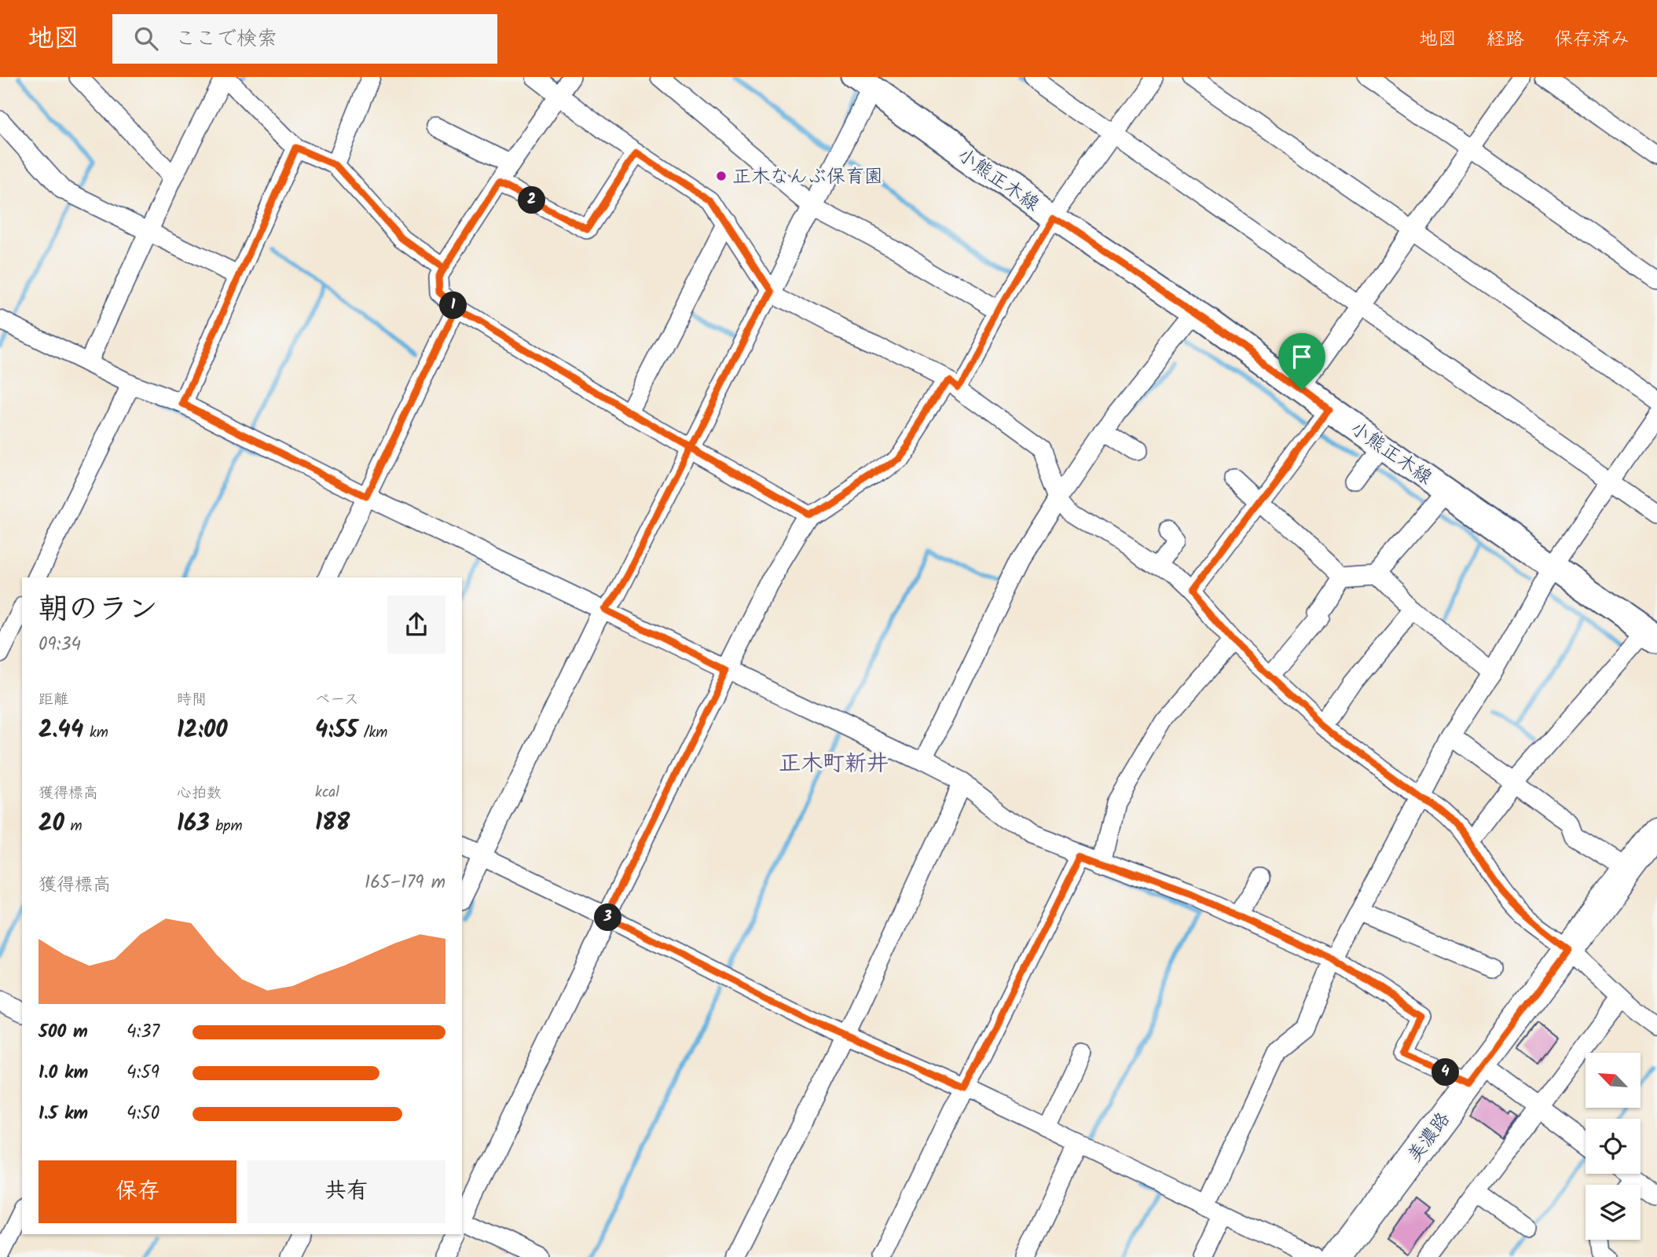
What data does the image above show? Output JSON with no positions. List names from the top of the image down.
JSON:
{
  "streets": {
    "main road": ["小熊正木線", "美濃路"]
  },
  "districts": ["正木町新井"],
  "places": ["正木なんぶ保育園"],
  "north": "top left",
  "page": {
    "header": "地図",
    "search": "ここで検索",
    "nav": ["地図", "経路", "保存済み"],
    "pins": [
      "2",
      "1",
      "3",
      "4"
    ],
    "heading": ["朝のラン", "09:34"],
    "stats": [
      ["距離", "2.44 km"],
      ["時間", "12:00"],
      ["ペース", "4:55 /km"],
      ["獲得標高", "20 m"],
      ["心拍数", "163 bpm"],
      ["kcal", "188"]
    ],
    "chart": ["獲得標高", "165–179 m"],
    "list": [
      {
        "name": "500 m",
        "note": "4:37"
      },
      {
        "name": "1.0 km",
        "note": "4:59"
      },
      {
        "name": "1.5 km",
        "note": "4:50"
      }
    ],
    "buttons": ["保存", "共有"]
  }
}
